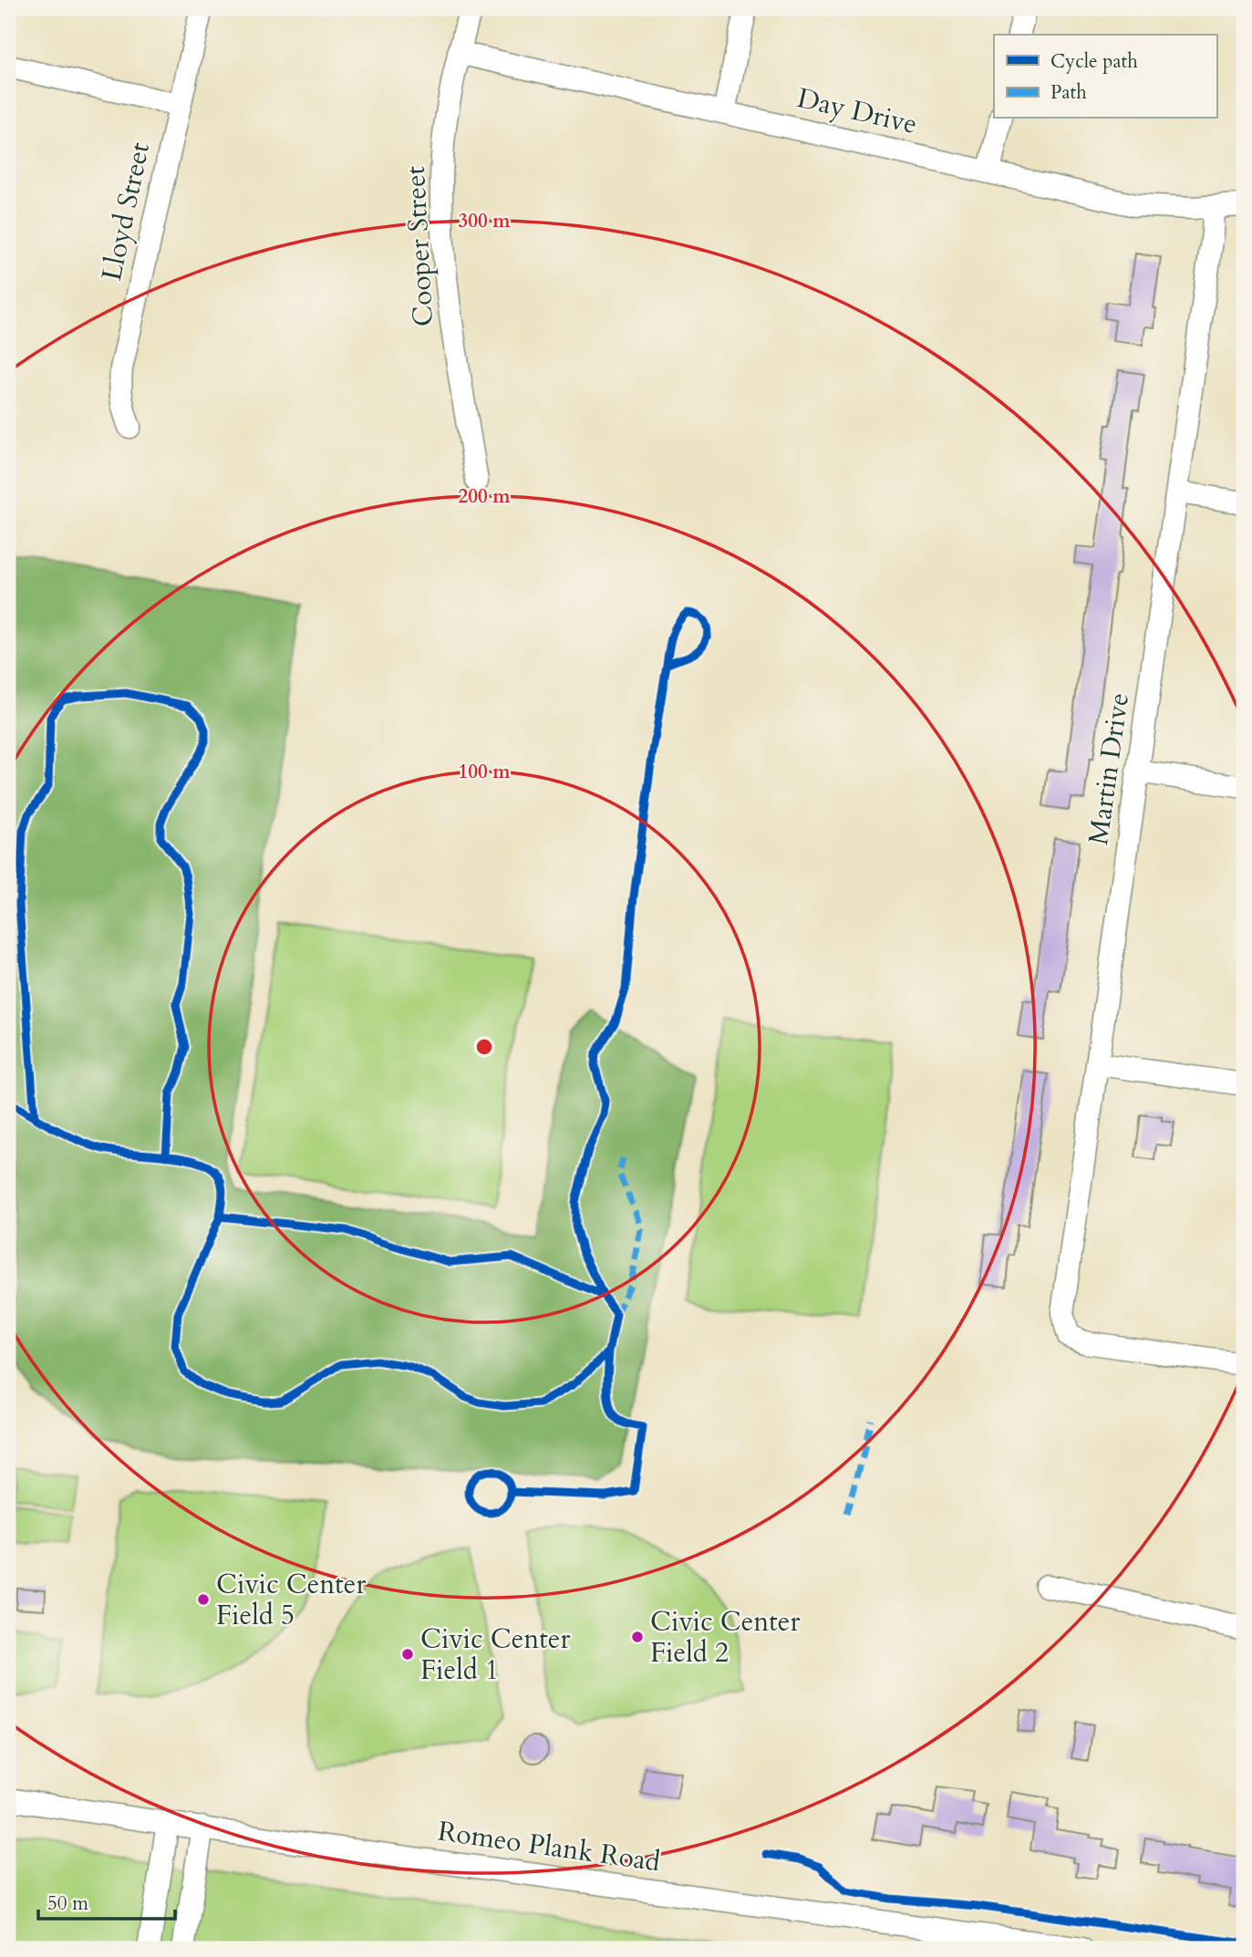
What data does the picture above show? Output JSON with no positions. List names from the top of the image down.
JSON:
{
  "streets": {
    "street": [
      "Day Drive",
      "Lloyd Street",
      "Cooper Street",
      "Martin Drive",
      "Romeo Plank Road"
    ]
  },
  "crossings": [
    ["Day Drive", "Cooper Street"],
    ["Day Drive", "Martin Drive"]
  ],
  "places": ["Civic Center Field 5", "Civic Center Field 2", "Civic Center Field 1"],
  "legend": ["Cycle path", "Path"],
  "scale_bar": "50 m",
  "rings": ["300 m", "200 m", "100 m"]
}
